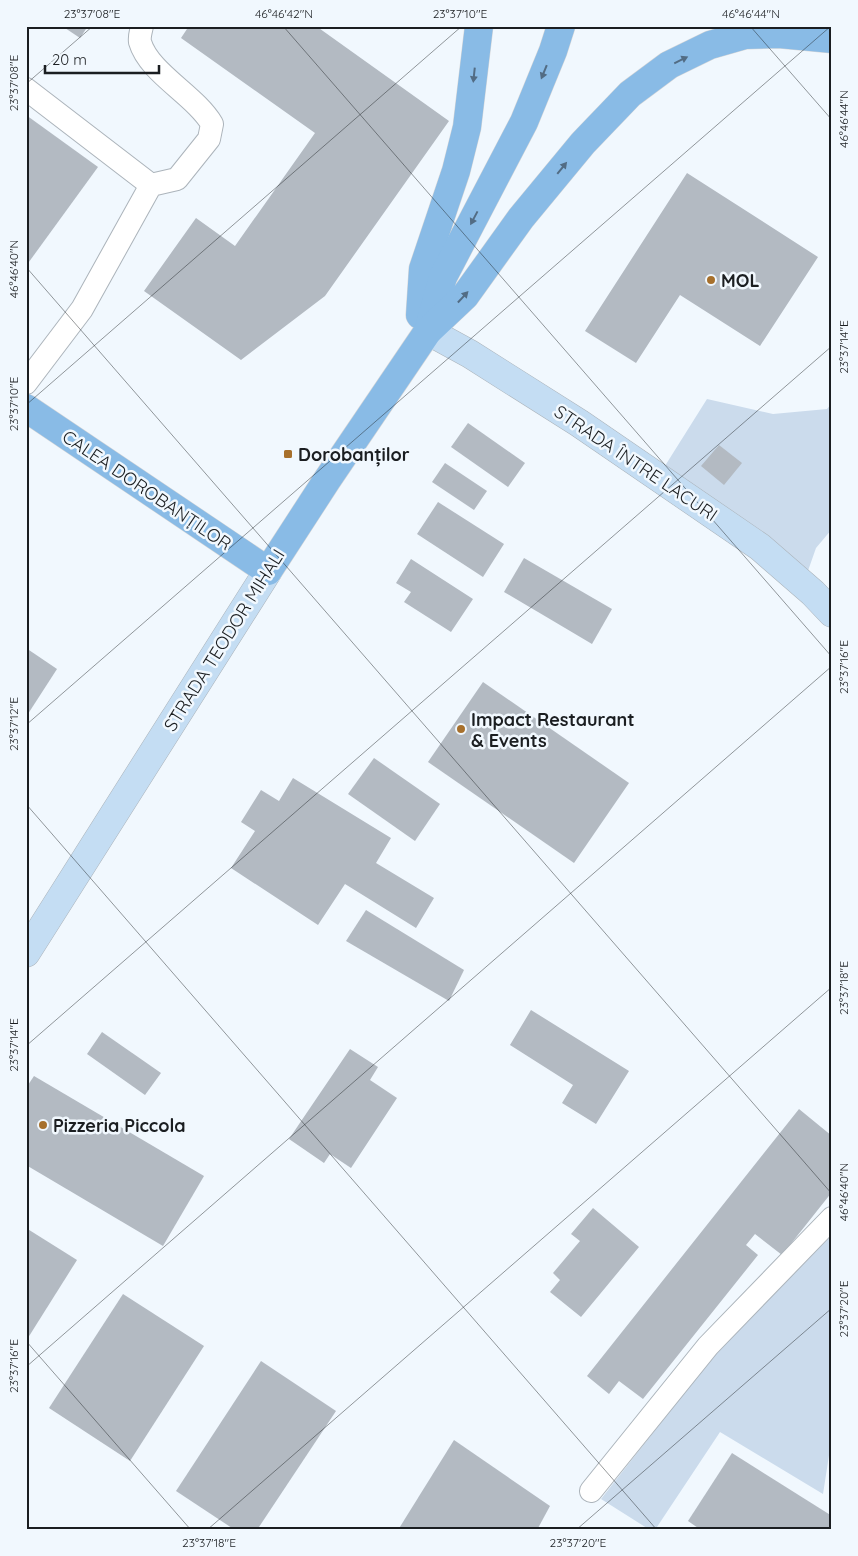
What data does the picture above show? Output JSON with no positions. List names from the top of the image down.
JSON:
{
  "streets": {
    "main road": ["CALEA DOROBANȚILOR", "STRADA TEODOR MIHALI"],
    "street": ["STRADA ÎNTRE LACURI"]
  },
  "crossings": [
    ["STRADA ÎNTRE LACURI", "STRADA TEODOR MIHALI"],
    ["CALEA DOROBANȚILOR", "STRADA TEODOR MIHALI"]
  ],
  "places": {
    "other": ["MOL", "Impact Restaurant & Events", "Pizzeria Piccola"],
    "transit": ["Dorobanților"]
  },
  "scale_bar": "20 m",
  "coordinates": [
    "23°37'08\"E",
    "46°46'42\"N",
    "23°37'10\"E",
    "46°46'44\"N",
    "46°46'40\"N",
    "23°37'14\"E",
    "23°37'16\"E",
    "23°37'12\"E",
    "23°37'18\"E",
    "23°37'20\"E"
  ]
}
